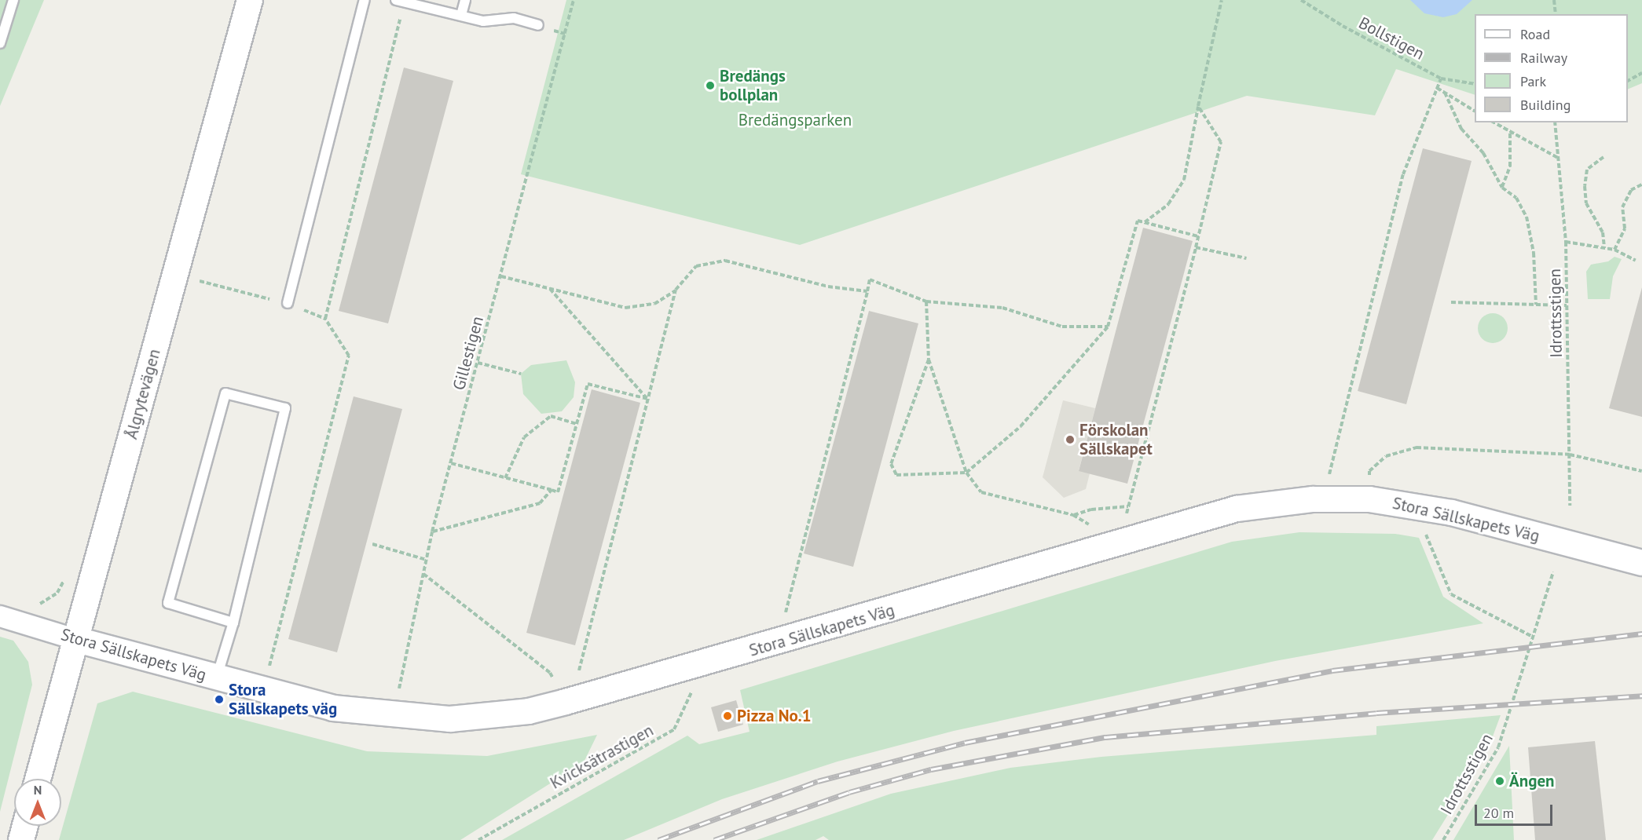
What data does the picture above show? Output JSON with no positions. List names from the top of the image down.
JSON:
{
  "streets": {
    "street": ["Ålgrytevägen", "Stora Sällskapets Väg"],
    "path": [
      "Bollstigen",
      "Idrottsstigen",
      "Gillestigen",
      "Kvicksätrastigen"
    ]
  },
  "crossings": [
    ["Gillestigen", "Stora Sällskapets Väg"],
    ["Ålgrytevägen", "Stora Sällskapets Väg"],
    ["Stora Sällskapets Väg", "Kvicksätrastigen"]
  ],
  "parks": ["Bredängsparken"],
  "places": [
    "Bredängs bollplan",
    "Förskolan Sällskapet",
    "Stora Sällskapets väg",
    "Pizza No.1",
    "Ängen"
  ],
  "legend": [
    "Road",
    "Railway",
    "Park",
    "Building"
  ],
  "scale_bar": "20 m",
  "north": "top"
}
